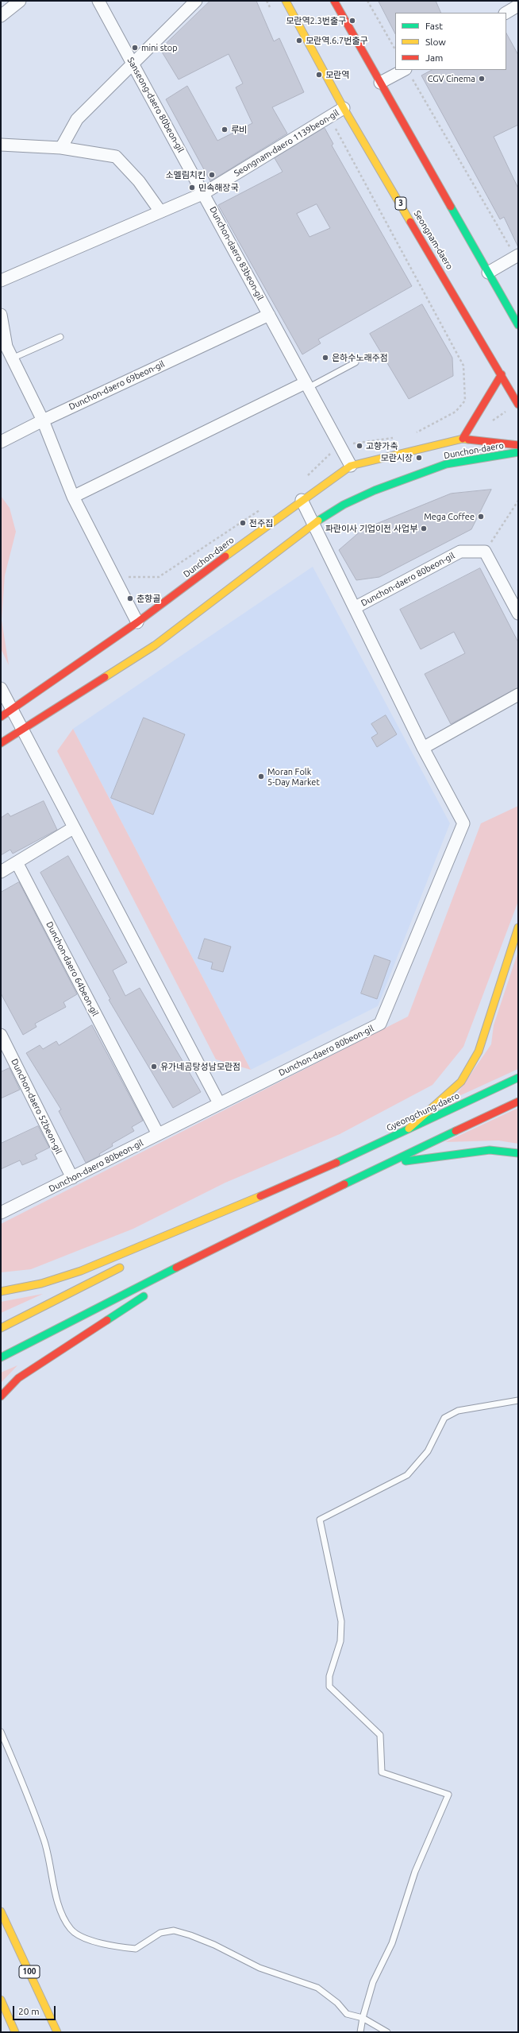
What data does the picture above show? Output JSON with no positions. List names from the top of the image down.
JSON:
{
  "streets": {
    "main road": [
      "3",
      "Seongnam-daero",
      "Dunchon-daero",
      "Gyeongchung-daero",
      "100"
    ],
    "street": [
      "Sanseong-daero 80beon-gil",
      "Seongnam-daero 1139beon-gil",
      "Dunchon-daero 83beon-gil",
      "Dunchon-daero 69beon-gil",
      "Dunchon-daero 80beon-gil",
      "Dunchon-daero 64beon-gil",
      "Dunchon-daero 52beon-gil"
    ]
  },
  "crossings": [
    ["Sanseong-daero 80beon-gil", "Seongnam-daero 1139beon-gil"],
    ["Sanseong-daero 80beon-gil", "Dunchon-daero 83beon-gil"],
    ["Seongnam-daero 1139beon-gil", "Seongnam-daero"],
    ["Seongnam-daero 1139beon-gil", "Dunchon-daero 83beon-gil"],
    ["Dunchon-daero 83beon-gil", "Dunchon-daero 69beon-gil"],
    ["Dunchon-daero 83beon-gil", "Dunchon-daero"],
    ["Dunchon-daero", "Dunchon-daero 80beon-gil"],
    ["Dunchon-daero 80beon-gil", "Dunchon-daero 64beon-gil"],
    ["Dunchon-daero 80beon-gil", "Dunchon-daero 52beon-gil"]
  ],
  "places": [
    "모란역2.3번출구",
    "모란역.6.7번출구",
    "mini stop",
    "모란역",
    "CGV Cinema",
    "루비",
    "소멜림치킨",
    "민속해장국",
    "은하수노래주점",
    "고향가축",
    "모란시장",
    "Mega Coffee",
    "전주집",
    "파란이사 기업이전 사업부",
    "춘향골",
    "Moran Folk 5-Day Market",
    "유가네곰탕성남모란점"
  ],
  "legend": ["Fast", "Slow", "Jam"],
  "scale_bar": "20 m"
}
